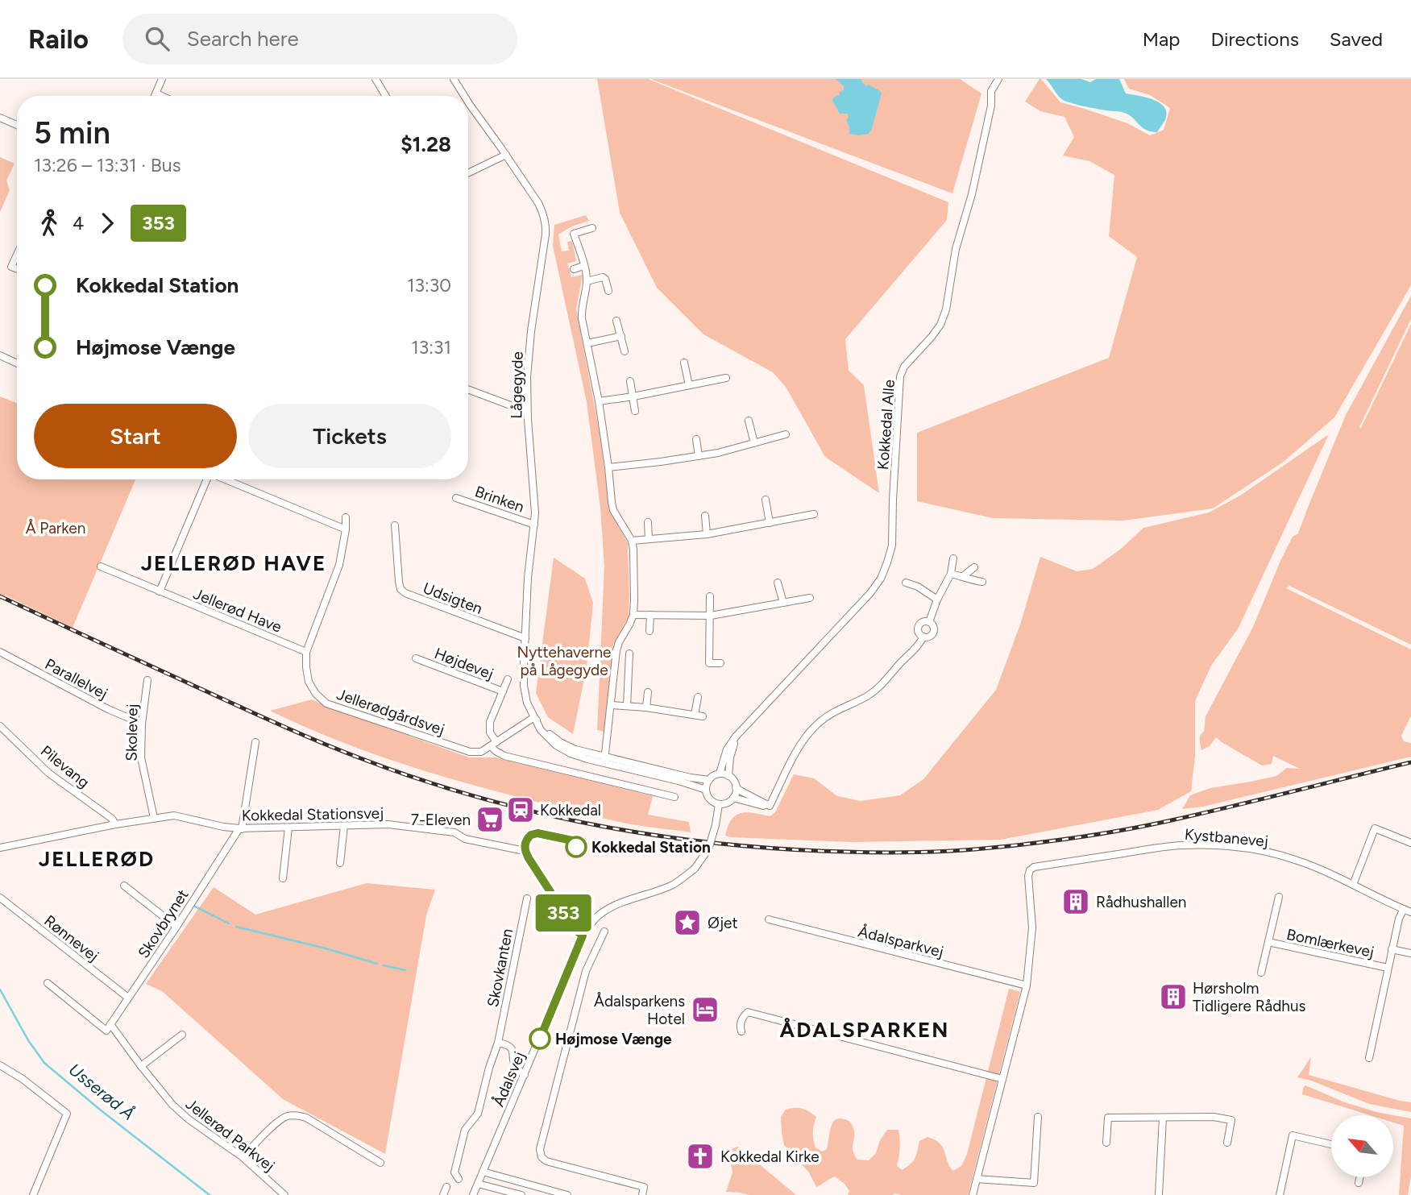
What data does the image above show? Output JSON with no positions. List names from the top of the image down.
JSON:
{
  "streets": {
    "street": [
      "Lågegyde",
      "Kokkedal Alle",
      "Brinken",
      "Udsigten",
      "Jellerød Have",
      "Højdevej",
      "Parallelvej",
      "Jellerødgårdsvej",
      "Skolevej",
      "Pilevang",
      "Kokkedal Stationsvej",
      "Kystbanevej",
      "Skovbrynet",
      "Rønnevej",
      "Ådalsparkvej",
      "Bomlærkevej",
      "Skovkanten",
      "Ådalsvej",
      "Jellerød Parkvej"
    ]
  },
  "crossings": [
    ["Lågegyde", "Kokkedal Alle"],
    ["Lågegyde", "Brinken"],
    ["Lågegyde", "Udsigten"],
    ["Lågegyde", "Jellerødgårdsvej"],
    ["Lågegyde", "Ådalsvej"],
    ["Kokkedal Alle", "Ådalsvej"],
    ["Jellerød Have", "Jellerødgårdsvej"],
    ["Parallelvej", "Skolevej"],
    ["Skolevej", "Kokkedal Stationsvej"],
    ["Pilevang", "Kokkedal Stationsvej"],
    ["Kokkedal Stationsvej", "Skovbrynet"],
    ["Kystbanevej", "Ådalsparkvej"],
    ["Skovbrynet", "Rønnevej"],
    ["Skovbrynet", "Jellerød Parkvej"]
  ],
  "districts": ["JELLERØD HAVE", "JELLERØD", "ÅDALSPARKEN"],
  "water": ["Usserød Å"],
  "parks": ["Å Parken", "Nyttehaverne på Lågegyde"],
  "places": {
    "station": ["Kokkedal"],
    "supermarket": ["7-Eleven"],
    "other": ["Kokkedal Station", "Højmose Vænge"],
    "building": ["Rådhushallen", "Hørsholm Tidligere Rådhus"],
    "place": ["Øjet"],
    "hotel": ["Ådalsparkens Hotel"],
    "church": ["Kokkedal Kirke"]
  },
  "lines": ["bus line 353"],
  "north": "top left",
  "page": {
    "header": "Railo",
    "search": "Search here",
    "nav": ["Map", "Directions", "Saved"],
    "on_map": "353",
    "heading": ["5 min", "13:26 – 13:31 · Bus", "$1.28"],
    "legs": ["4", "353"],
    "list": [
      {
        "name": "Kokkedal Station",
        "value": "13:30"
      },
      {
        "name": "Højmose Vænge",
        "value": "13:31"
      }
    ],
    "buttons": ["Start", "Tickets"]
  }
}
